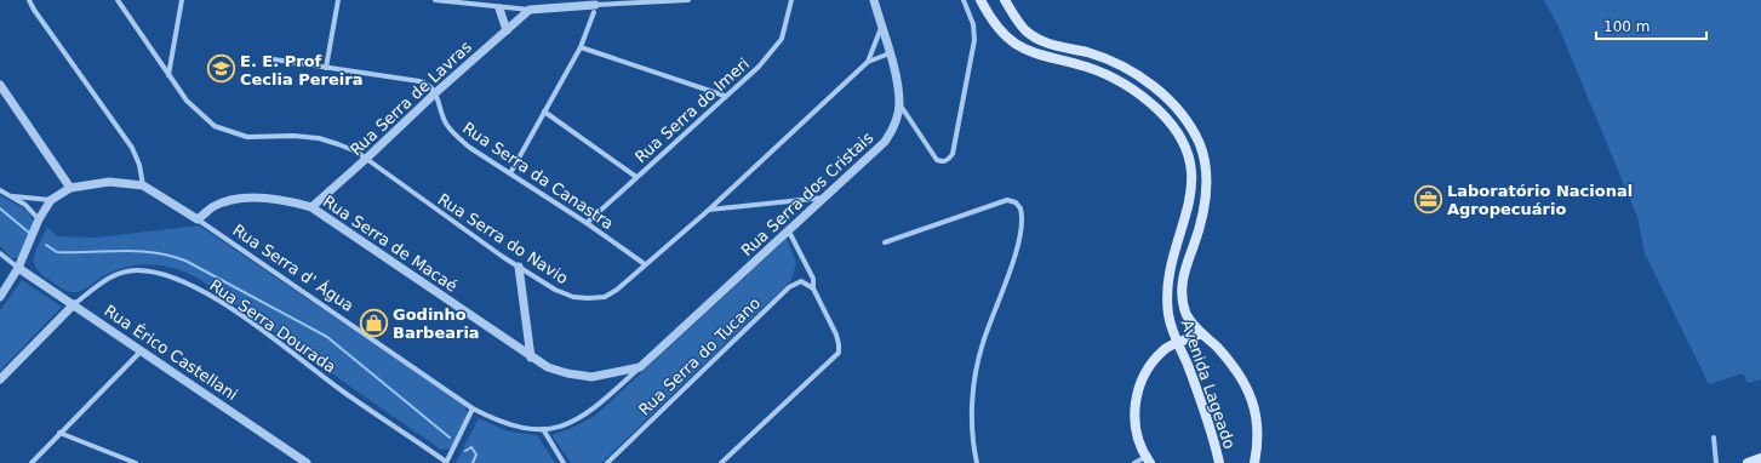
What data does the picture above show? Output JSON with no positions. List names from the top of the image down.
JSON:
{
  "streets": {
    "main road": ["Avenida Lageado"],
    "street": [
      "Rua Serra de Lavras",
      "Rua Serra do Imeri",
      "Rua Serra da Canastra",
      "Rua Serra dos Cristais",
      "Rua Serra do Navio",
      "Rua Serra de Macaé",
      "Rua Serra d' Água",
      "Rua Serra Dourada",
      "Rua Érico Castellani",
      "Rua Serra do Tucano"
    ]
  },
  "crossings": [
    ["Rua Serra de Lavras", "Rua Serra da Canastra"],
    ["Rua Serra de Lavras", "Rua Serra do Navio"],
    ["Rua Serra de Lavras", "Rua Serra de Macaé"],
    ["Rua Serra do Imeri", "Rua Serra da Canastra"],
    ["Rua Serra da Canastra", "Rua Serra do Navio"],
    ["Rua Serra dos Cristais", "Rua Serra do Navio"],
    ["Rua Serra dos Cristais", "Rua Serra de Macaé"],
    ["Rua Serra dos Cristais", "Rua Serra d' Água"],
    ["Rua Serra de Macaé", "Rua Serra d' Água"],
    ["Rua Serra Dourada", "Rua Érico Castellani"]
  ],
  "places": {
    "school or university": ["E. E. Prof Ceclia Pereira"],
    "office": ["Laboratório Nacional Agropecuário"],
    "shop": ["Godinho Barbearia"]
  },
  "scale_bar": "100 m"
}
